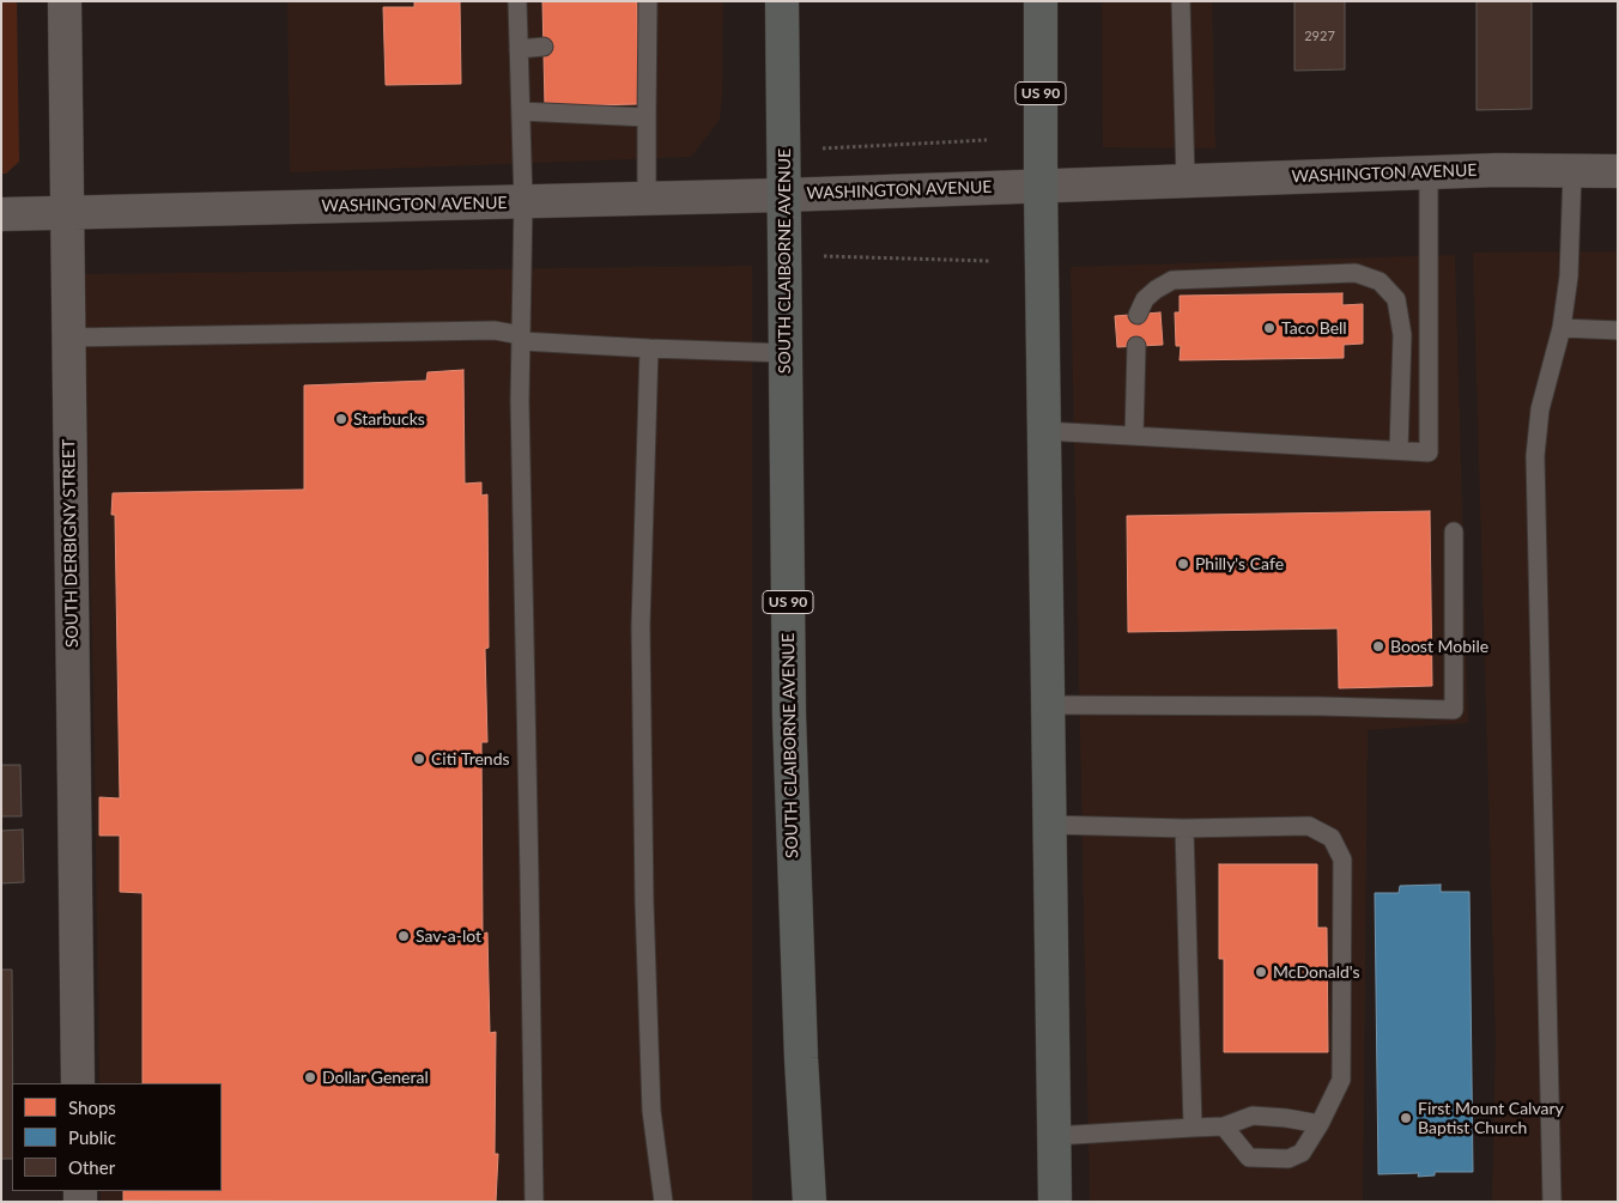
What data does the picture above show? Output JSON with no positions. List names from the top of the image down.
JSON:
{
  "streets": {
    "main road": ["US 90", "SOUTH CLAIBORNE AVENUE"],
    "street": ["WASHINGTON AVENUE", "SOUTH DERBIGNY STREET"]
  },
  "crossings": [
    ["US 90", "WASHINGTON AVENUE"],
    ["WASHINGTON AVENUE", "SOUTH CLAIBORNE AVENUE"],
    ["WASHINGTON AVENUE", "SOUTH DERBIGNY STREET"]
  ],
  "places": [
    "Taco Bell",
    "Starbucks",
    "Philly's Cafe",
    "Boost Mobile",
    "Citi Trends",
    "Sav-a-lot",
    "McDonald's",
    "Dollar General",
    "First Mount Calvary Baptist Church"
  ],
  "house_numbers": ["2927"],
  "legend": ["Shops", "Public", "Other"]
}
